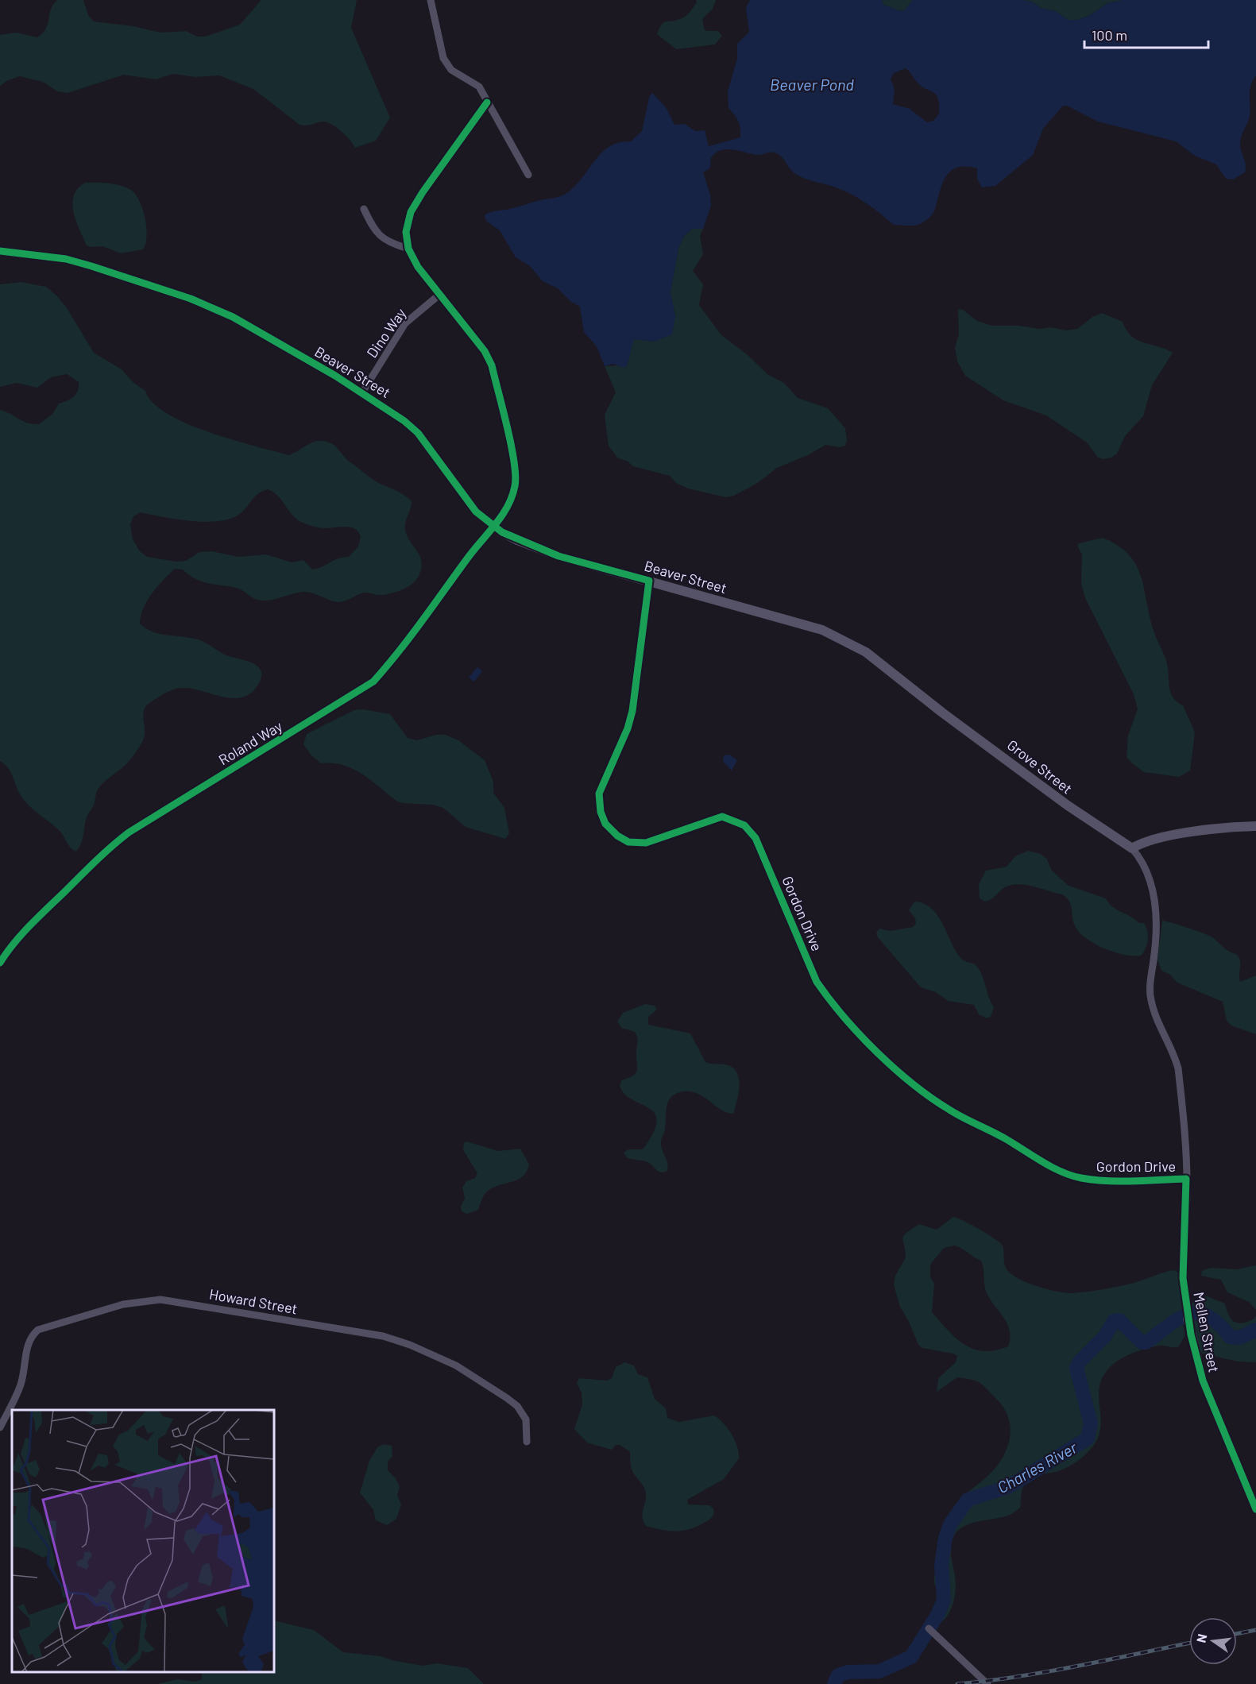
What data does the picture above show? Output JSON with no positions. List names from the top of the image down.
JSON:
{
  "streets": {
    "street": [
      "Dino Way",
      "Beaver Street",
      "Roland Way",
      "Grove Street",
      "Gordon Drive",
      "Howard Street",
      "Mellen Street"
    ]
  },
  "crossings": [
    ["Dino Way", "Beaver Street"],
    ["Dino Way", "Roland Way"],
    ["Beaver Street", "Roland Way"],
    ["Beaver Street", "Grove Street"],
    ["Beaver Street", "Gordon Drive"],
    ["Grove Street", "Mellen Street"],
    ["Gordon Drive", "Mellen Street"]
  ],
  "water": ["Beaver Pond", "Charles River"],
  "scale_bar": "100 m",
  "north": "left"
}
